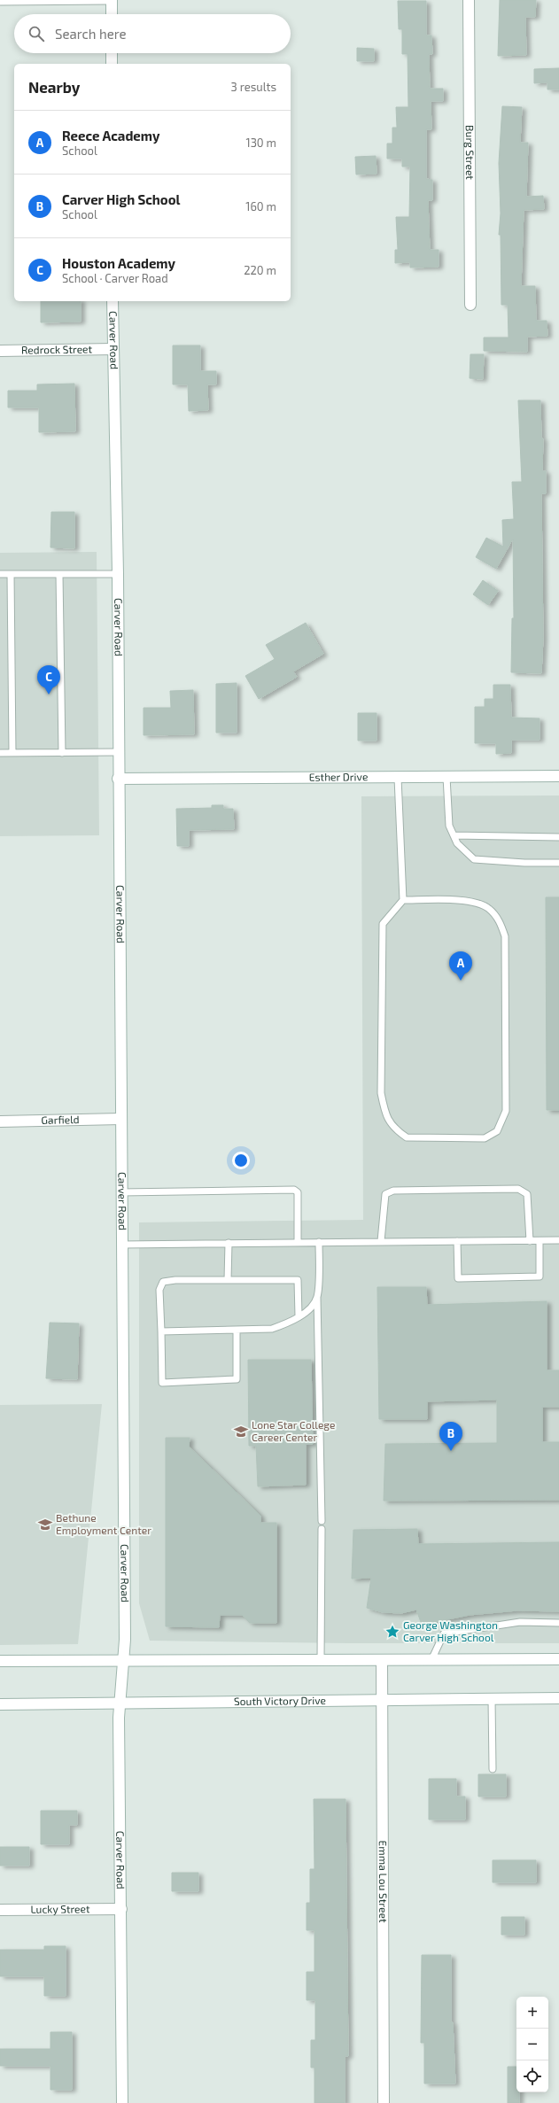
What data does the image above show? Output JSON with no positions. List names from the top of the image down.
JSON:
{
  "streets": {
    "street": [
      "Burg Street",
      "Carver Road",
      "Redrock Street",
      "Esther Drive",
      "Garfield",
      "South Victory Drive",
      "Emma Lou Street",
      "Lucky Street"
    ]
  },
  "crossings": [
    ["Carver Road", "Redrock Street"],
    ["Carver Road", "Esther Drive"],
    ["Carver Road", "Garfield"],
    ["Carver Road", "South Victory Drive"],
    ["Carver Road", "Lucky Street"],
    ["South Victory Drive", "Emma Lou Street"]
  ],
  "places": {
    "school or university": ["Lone Star College Career Center", "Bethune Employment Center"],
    "place": ["George Washington Carver High School"]
  },
  "page": {
    "search": "Search here",
    "heading": ["Nearby", "3 results"],
    "list": [
      {
        "mark": "A",
        "name": "Reece Academy",
        "note": "School",
        "value": "130 m"
      },
      {
        "mark": "B",
        "name": "Carver High School",
        "note": "School",
        "value": "160 m"
      },
      {
        "mark": "C",
        "name": "Houston Academy",
        "note": "School · Carver Road",
        "value": "220 m"
      }
    ],
    "pins": ["C", "A", "B"],
    "map_buttons": ["+", "−"]
  }
}
